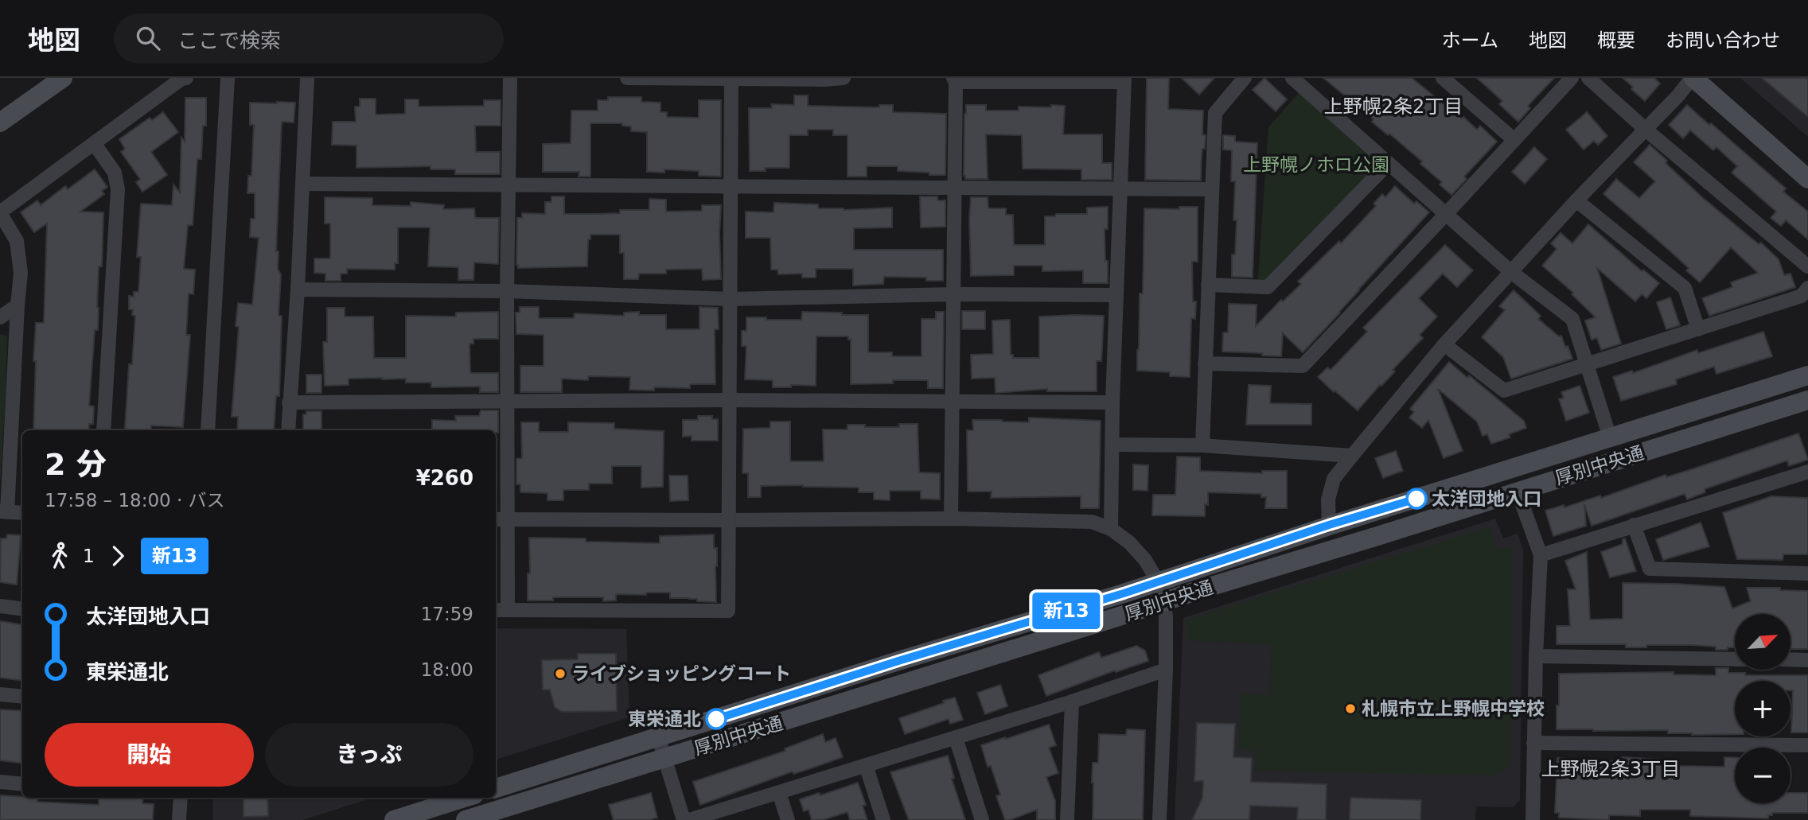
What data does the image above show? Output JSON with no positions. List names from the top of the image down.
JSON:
{
  "streets": {
    "main road": ["厚別中央通"]
  },
  "districts": ["上野幌2条2丁目", "上野幌2条3丁目"],
  "parks": ["上野幌ノホロ公園"],
  "places": [
    "太洋団地入口",
    "ライブショッピングコート",
    "札幌市立上野幌中学校",
    "東栄通北"
  ],
  "lines": ["bus line 新13"],
  "north": "top right",
  "page": {
    "header": "地図",
    "search": "ここで検索",
    "nav": [
      "ホーム",
      "地図",
      "概要",
      "お問い合わせ"
    ],
    "on_map": "新13",
    "heading": ["2 分", "17:58 – 18:00 · バス", "¥260"],
    "legs": ["1", "新13"],
    "list": [
      {
        "name": "太洋団地入口",
        "value": "17:59"
      },
      {
        "name": "東栄通北",
        "value": "18:00"
      }
    ],
    "map_buttons": ["+", "−"],
    "buttons": ["開始", "きっぷ"]
  }
}
